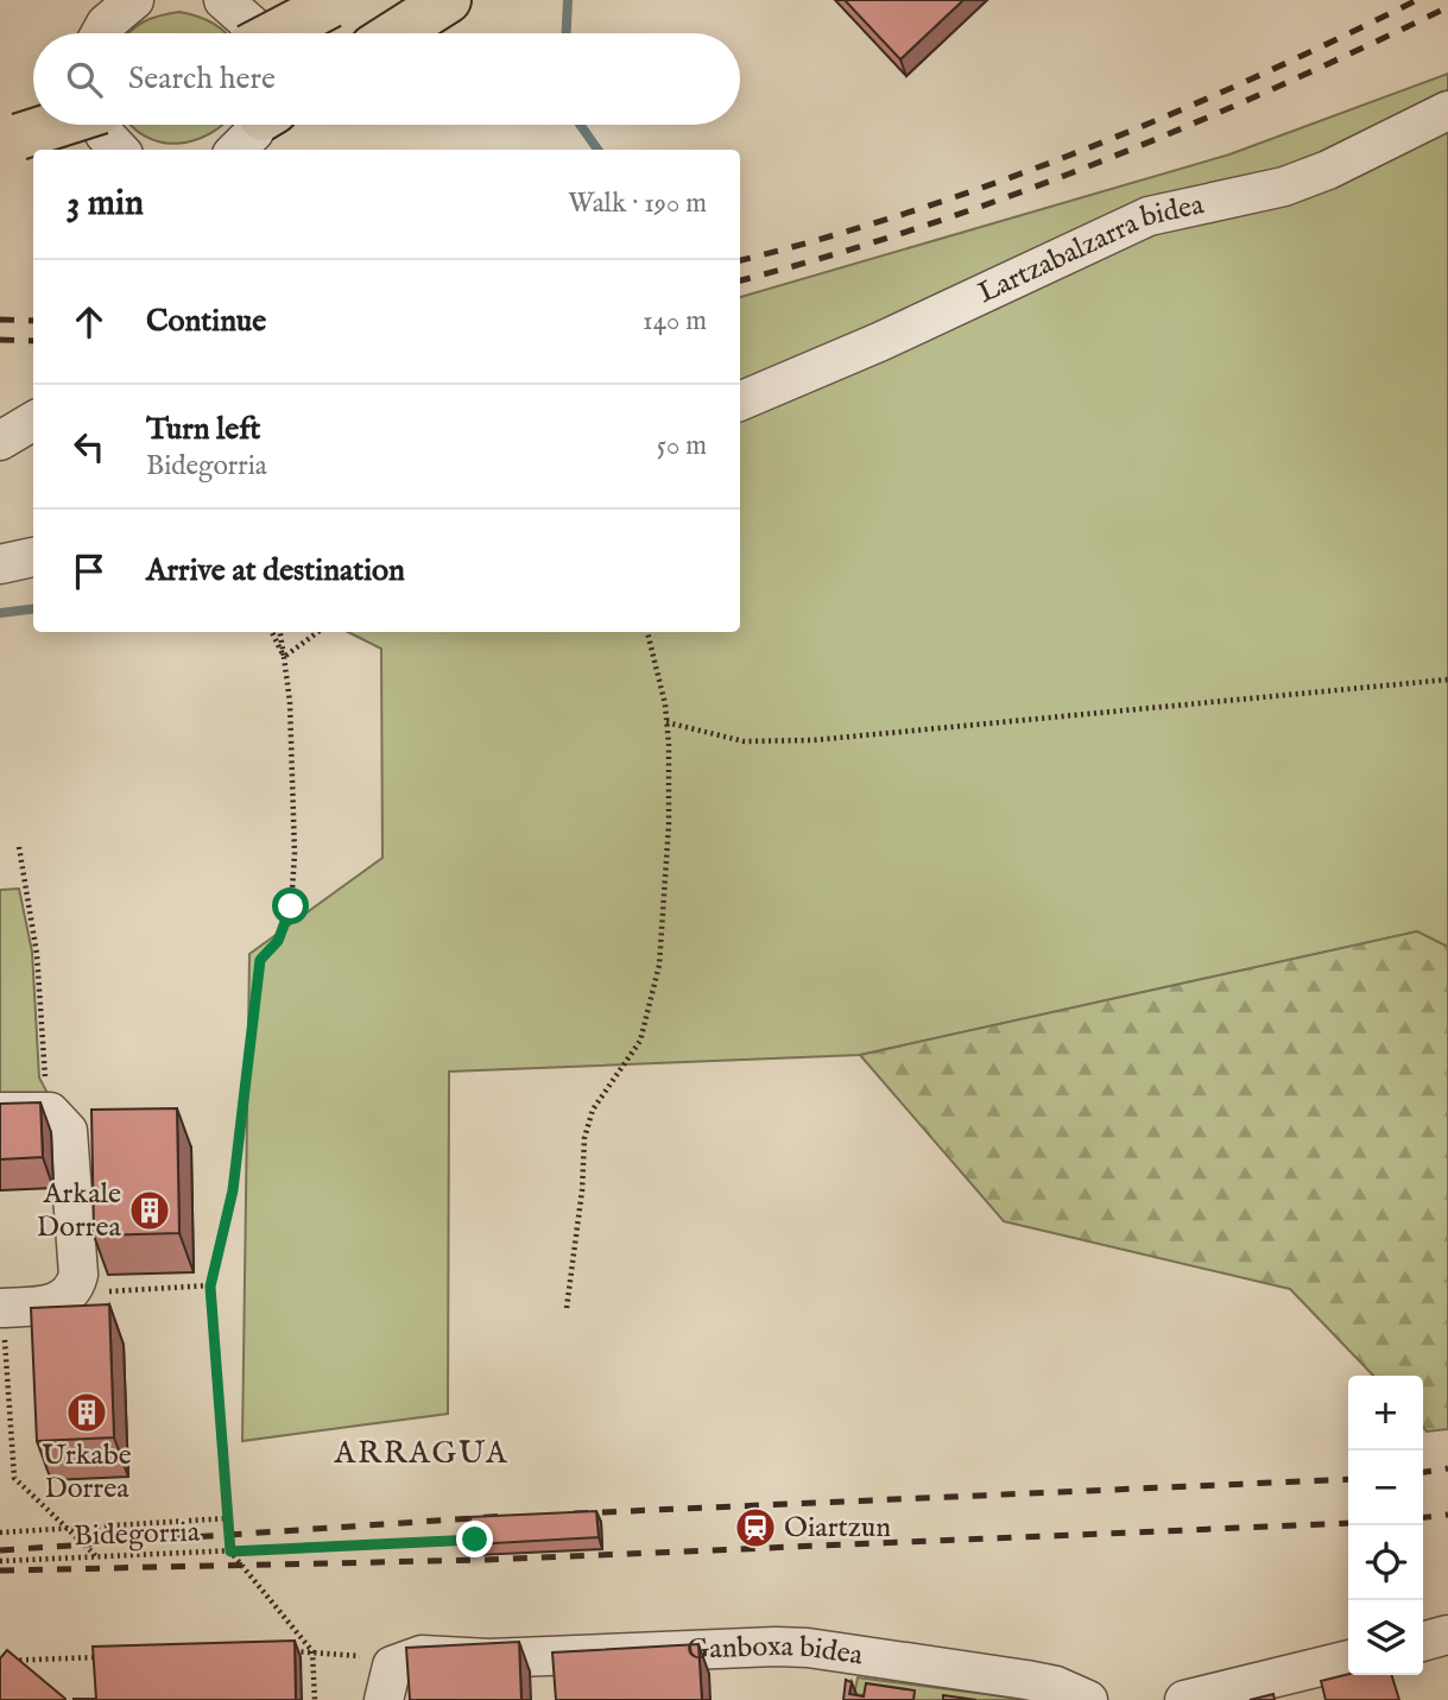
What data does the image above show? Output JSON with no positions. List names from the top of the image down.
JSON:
{
  "streets": {
    "street": ["Lartzabalzarra bidea", "Ganboxa bidea"],
    "path": ["Bidegorria"]
  },
  "districts": ["ARRAGUA"],
  "places": {
    "building": ["Arkale Dorrea", "Urkabe Dorrea"],
    "station": ["Oiartzun"]
  },
  "page": {
    "search": "Search here",
    "heading": ["3 min", "Walk · 190 m"],
    "list": [
      ["Continue", "140 m"],
      ["Turn left", "Bidegorria", "50 m"],
      "Arrive at destination"
    ],
    "map_buttons": ["+", "−"]
  }
}
